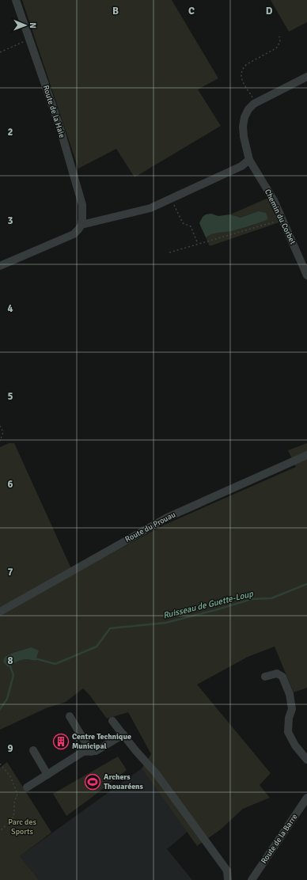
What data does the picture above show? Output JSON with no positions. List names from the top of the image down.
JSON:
{
  "streets": {
    "street": [
      "Route de la Haie",
      "Chemin du Corbet",
      "Route du Prouau",
      "Route de la Barre"
    ]
  },
  "water": ["Ruisseau de Guette-Loup"],
  "parks": ["Parc des Sports"],
  "places": {
    "building": ["Centre Technique Municipal"],
    "sports": ["Archers Thouaréens"]
  },
  "north": "right",
  "grid": {
    "columns": ["B", "C", "D"],
    "rows": [
      "2",
      "3",
      "4",
      "5",
      "6",
      "7",
      "8",
      "9"
    ]
  }
}
